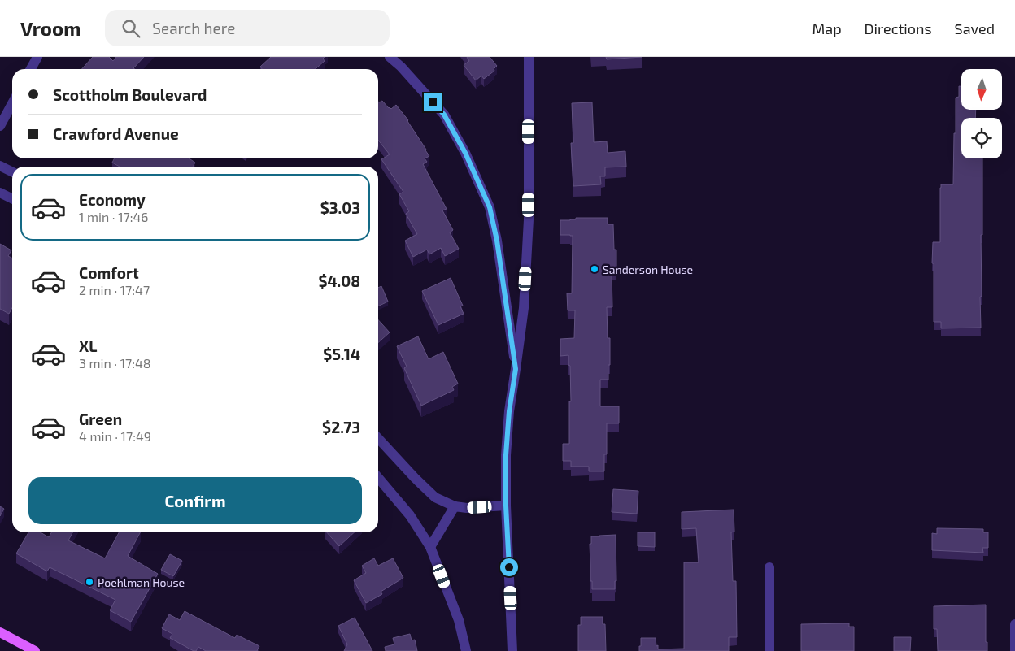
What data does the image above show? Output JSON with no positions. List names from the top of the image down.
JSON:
{
  "places": ["Sanderson House", "Poehlman House"],
  "north": "bottom",
  "page": {
    "header": "Vroom",
    "search": "Search here",
    "nav": ["Map", "Directions", "Saved"],
    "banner": ["Scottholm Boulevard", "Crawford Avenue"],
    "list": [
      {
        "name": "Economy",
        "note": "1 min · 17:46",
        "value": "$3.03"
      },
      {
        "name": "Comfort",
        "note": "2 min · 17:47",
        "value": "$4.08"
      },
      {
        "name": "XL",
        "note": "3 min · 17:48",
        "value": "$5.14"
      },
      {
        "name": "Green",
        "note": "4 min · 17:49",
        "value": "$2.73"
      }
    ],
    "buttons": "Confirm"
  }
}
